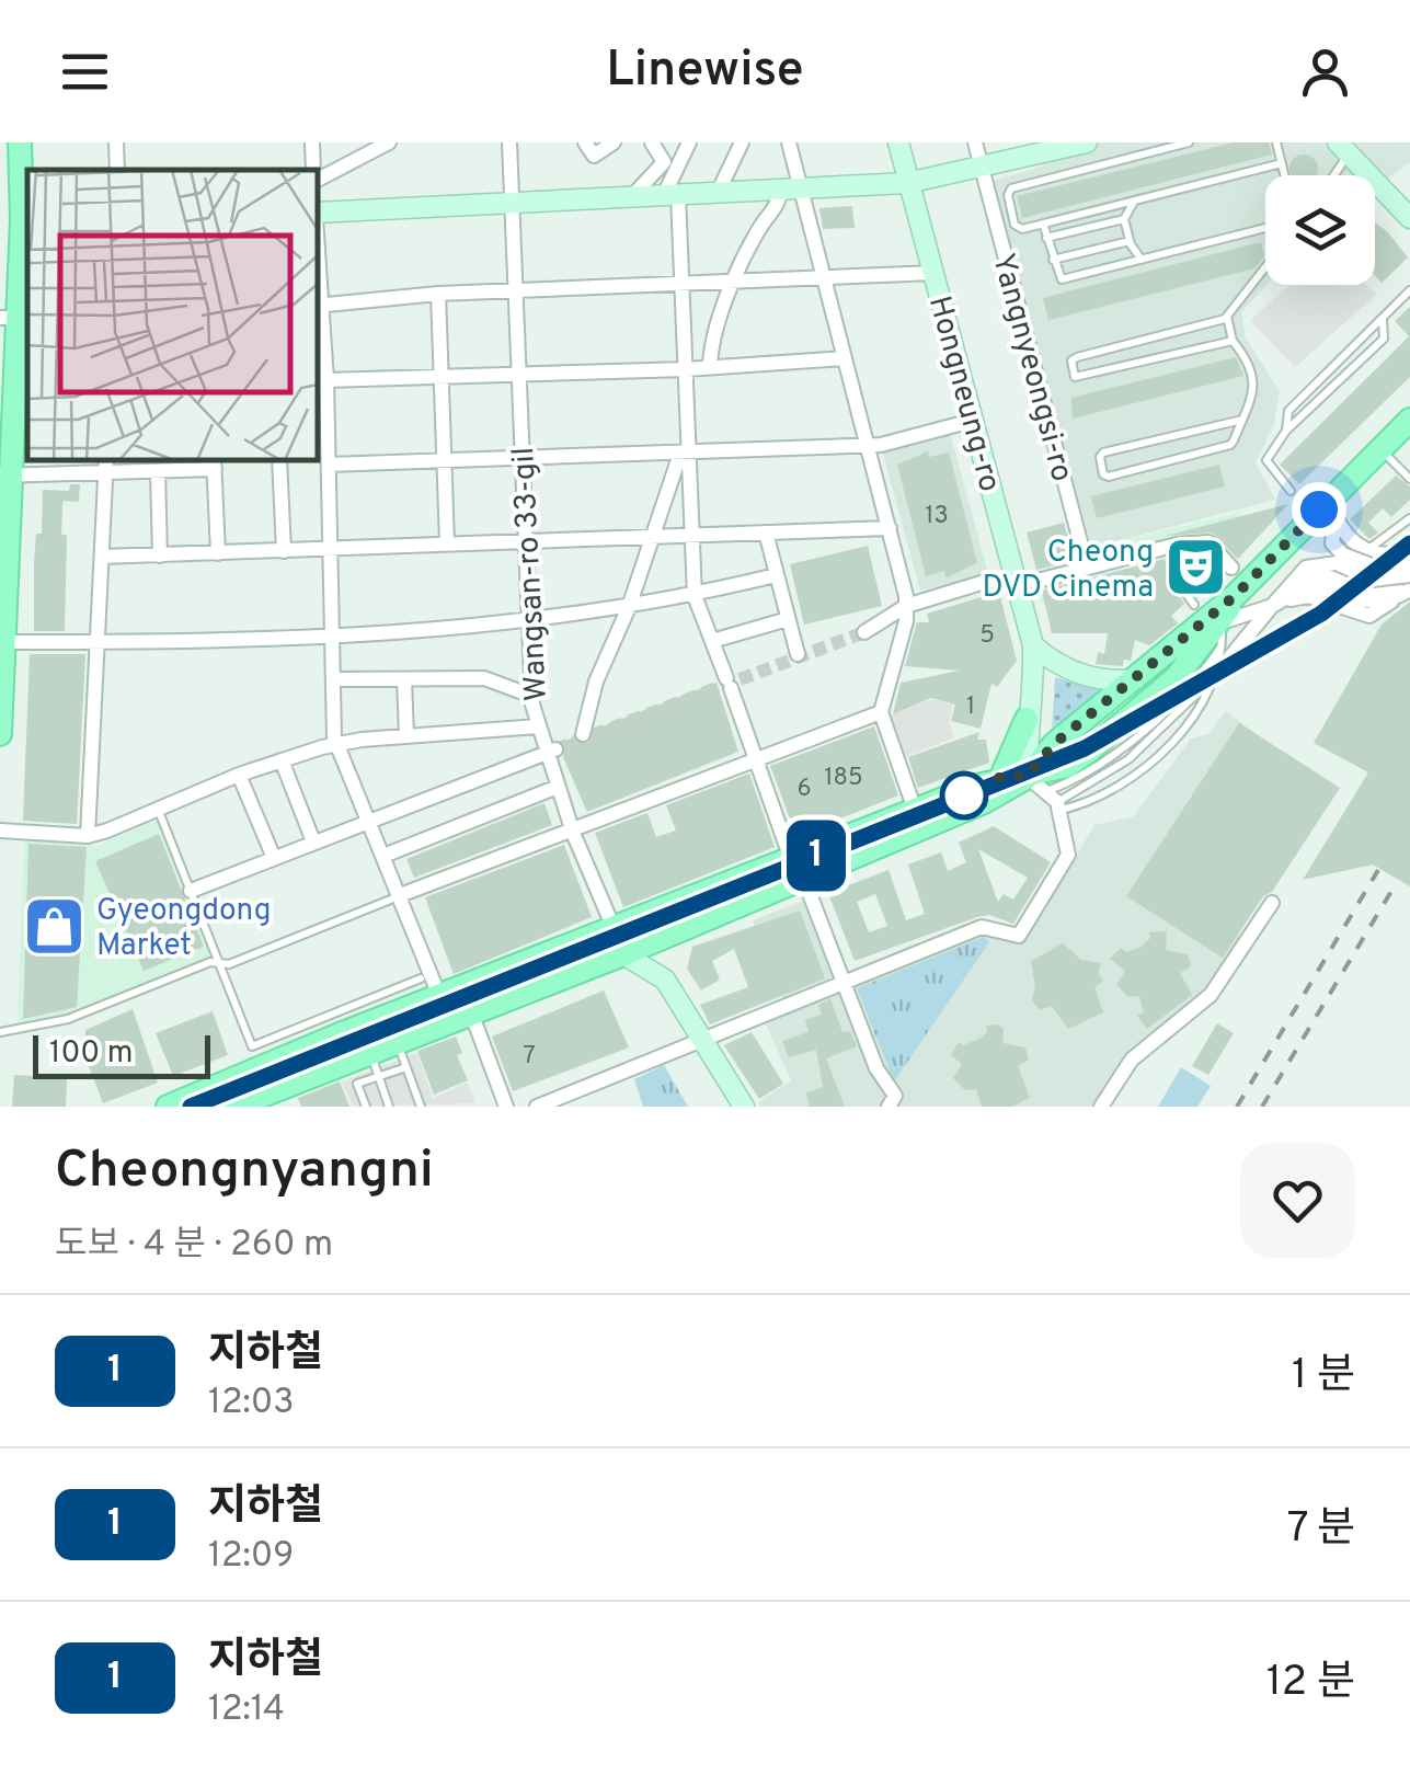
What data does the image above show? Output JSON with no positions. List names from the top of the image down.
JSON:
{
  "streets": {
    "main road": ["Hongneung-ro"],
    "street": ["Yangnyeongsi-ro", "Wangsan-ro 33-gil"]
  },
  "places": {
    "theatre": ["Cheong DVD Cinema"],
    "shop": ["Gyeongdong Market"]
  },
  "lines": ["metro line 1"],
  "house_numbers": [
    "13",
    "5",
    "1",
    "185",
    "6",
    "7"
  ],
  "scale_bar": "100 m",
  "page": {
    "header": "Linewise",
    "on_map": "1",
    "scale": "100 m",
    "heading": ["Cheongnyangni", "도보 · 4 분 · 260 m"],
    "list": [
      {
        "mark": "1",
        "name": "지하철",
        "note": "12:03",
        "value": "1 분"
      },
      {
        "mark": "1",
        "name": "지하철",
        "note": "12:09",
        "value": "7 분"
      },
      {
        "mark": "1",
        "name": "지하철",
        "note": "12:14",
        "value": "12 분"
      }
    ]
  }
}
